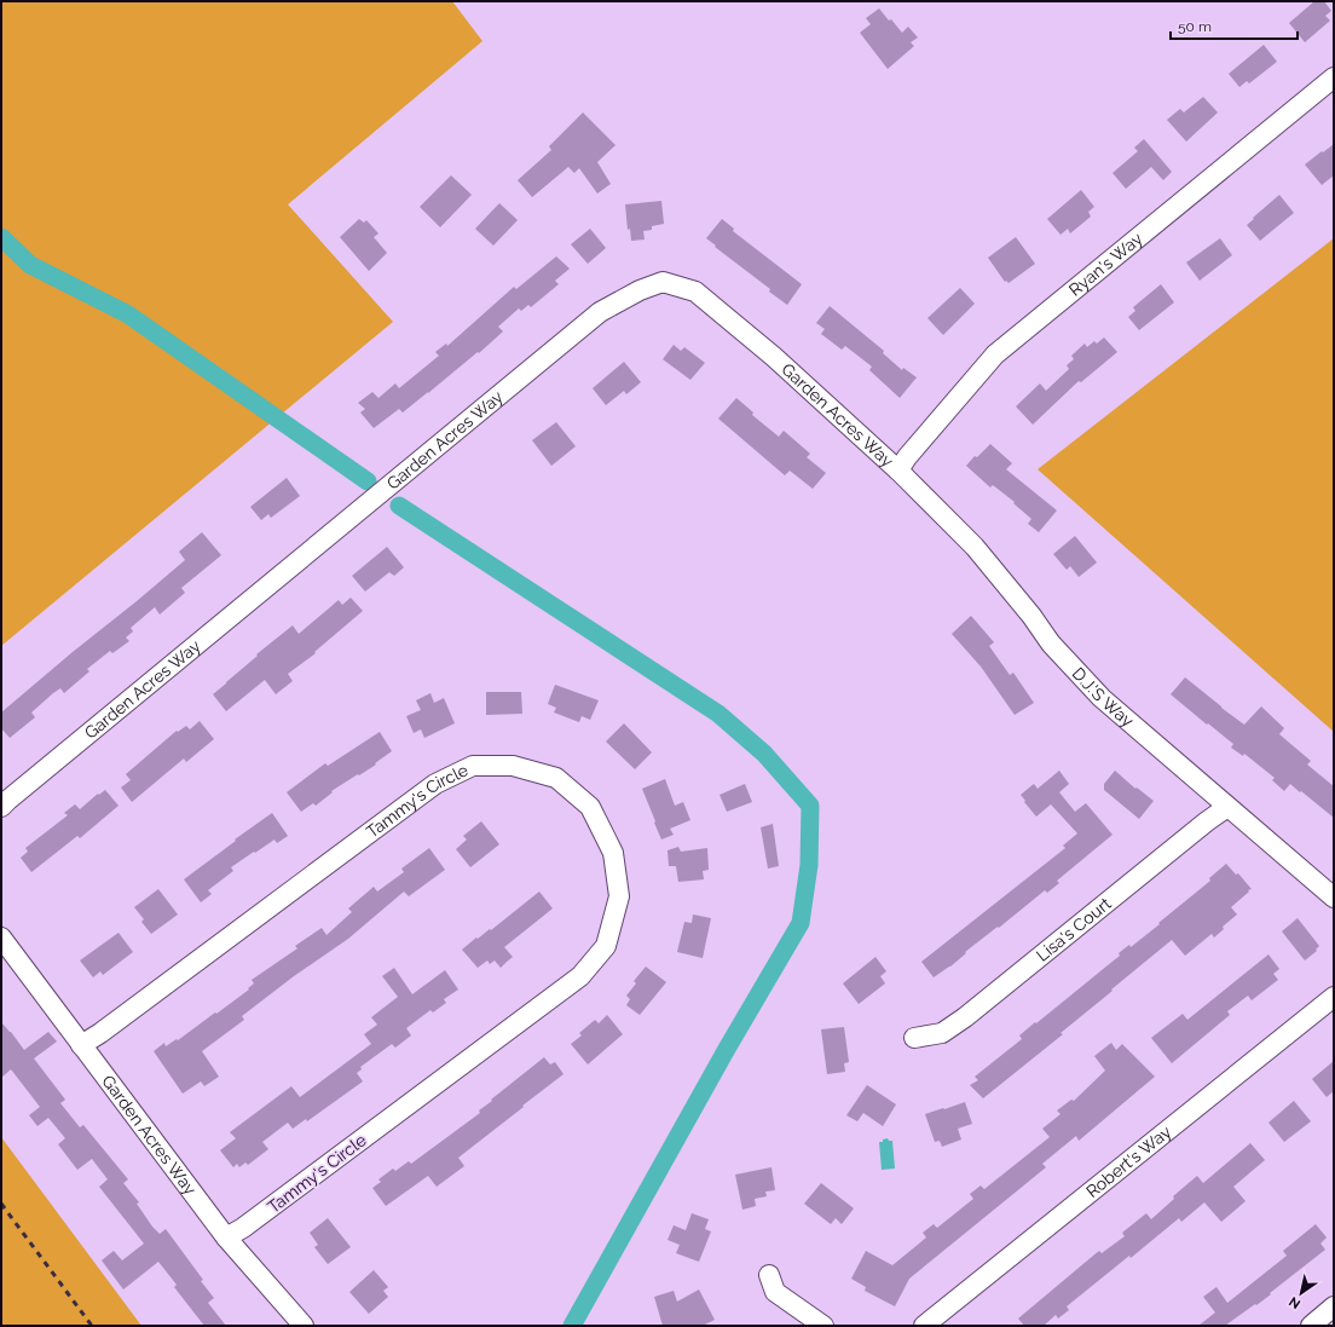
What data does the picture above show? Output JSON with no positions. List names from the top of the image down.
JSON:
{
  "streets": {
    "street": [
      "Ryan's Way",
      "Garden Acres Way",
      "D.J.'S Way",
      "Tammy's Circle",
      "Lisa's Court",
      "Robert's Way"
    ]
  },
  "crossings": [
    ["Ryan's Way", "Garden Acres Way"],
    ["Ryan's Way", "D.J.'S Way"],
    ["Garden Acres Way", "D.J.'S Way"],
    ["Garden Acres Way", "Tammy's Circle"],
    ["D.J.'S Way", "Lisa's Court"]
  ],
  "scale_bar": "50 m",
  "north": "bottom left"
}
